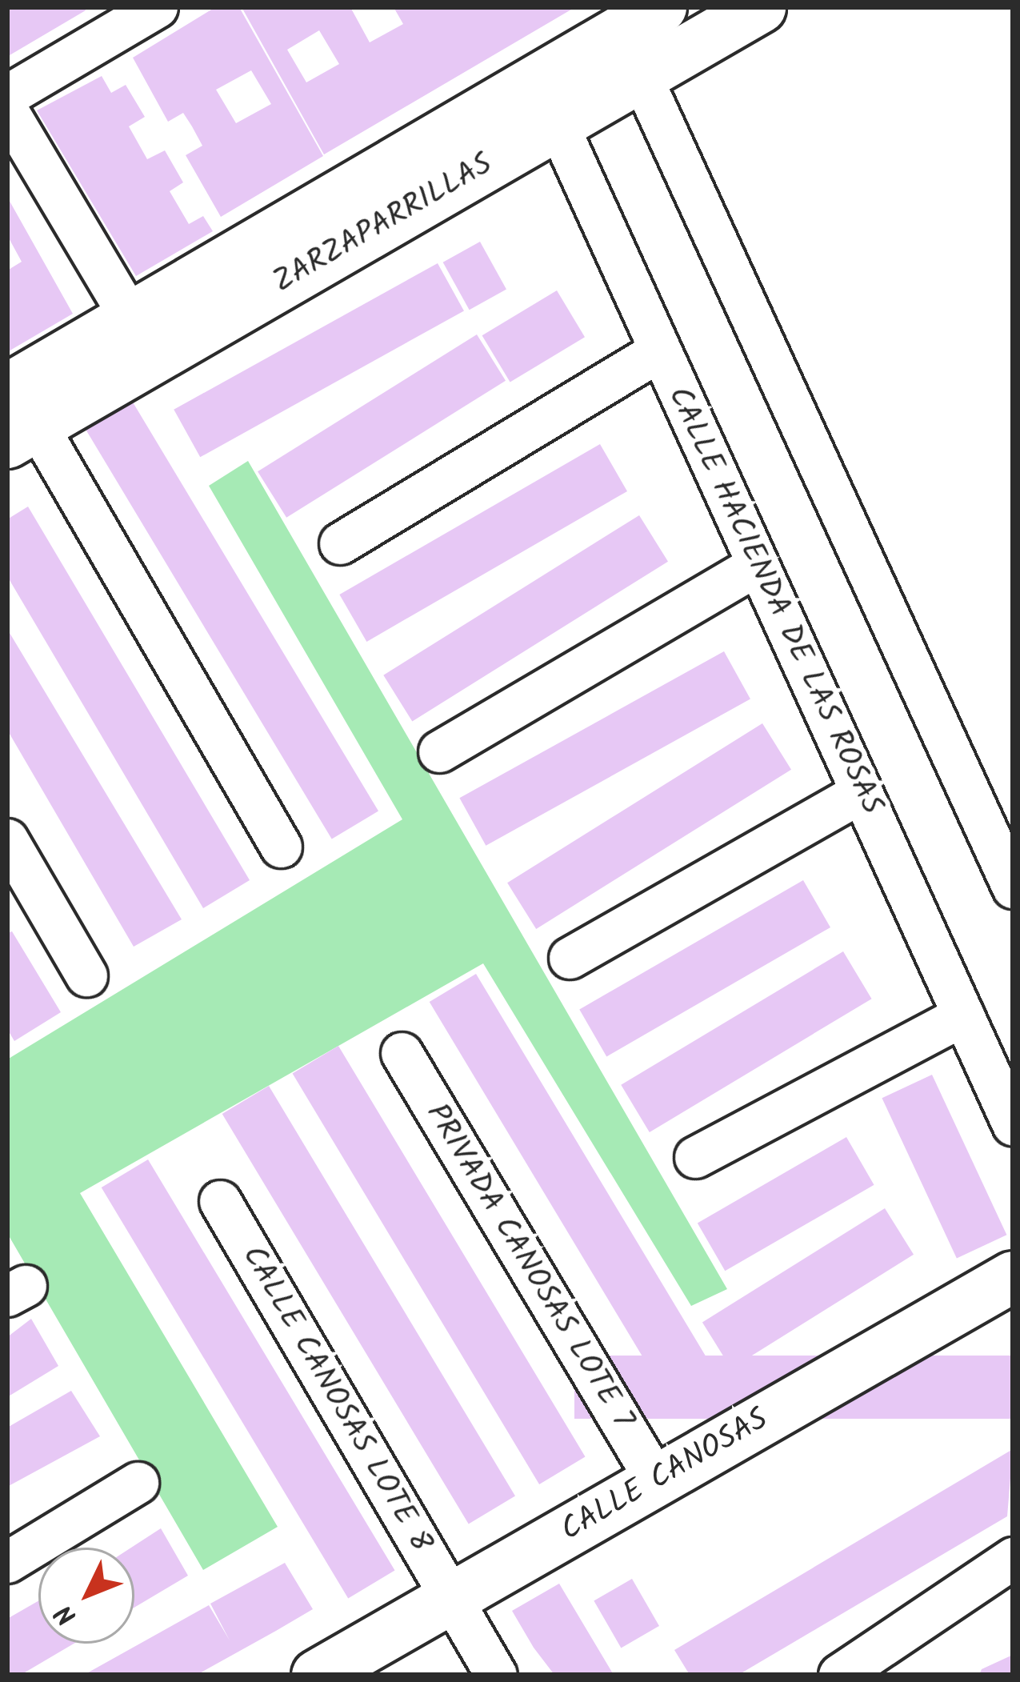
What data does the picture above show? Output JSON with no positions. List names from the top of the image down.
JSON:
{
  "streets": {
    "street": [
      "ZARZAPARRILLAS",
      "CALLE HACIENDA DE LAS ROSAS",
      "PRIVADA CANOSAS LOTE 7",
      "CALLE CANOSAS LOTE 8",
      "CALLE CANOSAS"
    ]
  },
  "crossings": [
    ["ZARZAPARRILLAS", "CALLE HACIENDA DE LAS ROSAS"],
    ["PRIVADA CANOSAS LOTE 7", "CALLE CANOSAS"],
    ["CALLE CANOSAS LOTE 8", "CALLE CANOSAS"]
  ],
  "north": "bottom left"
}
